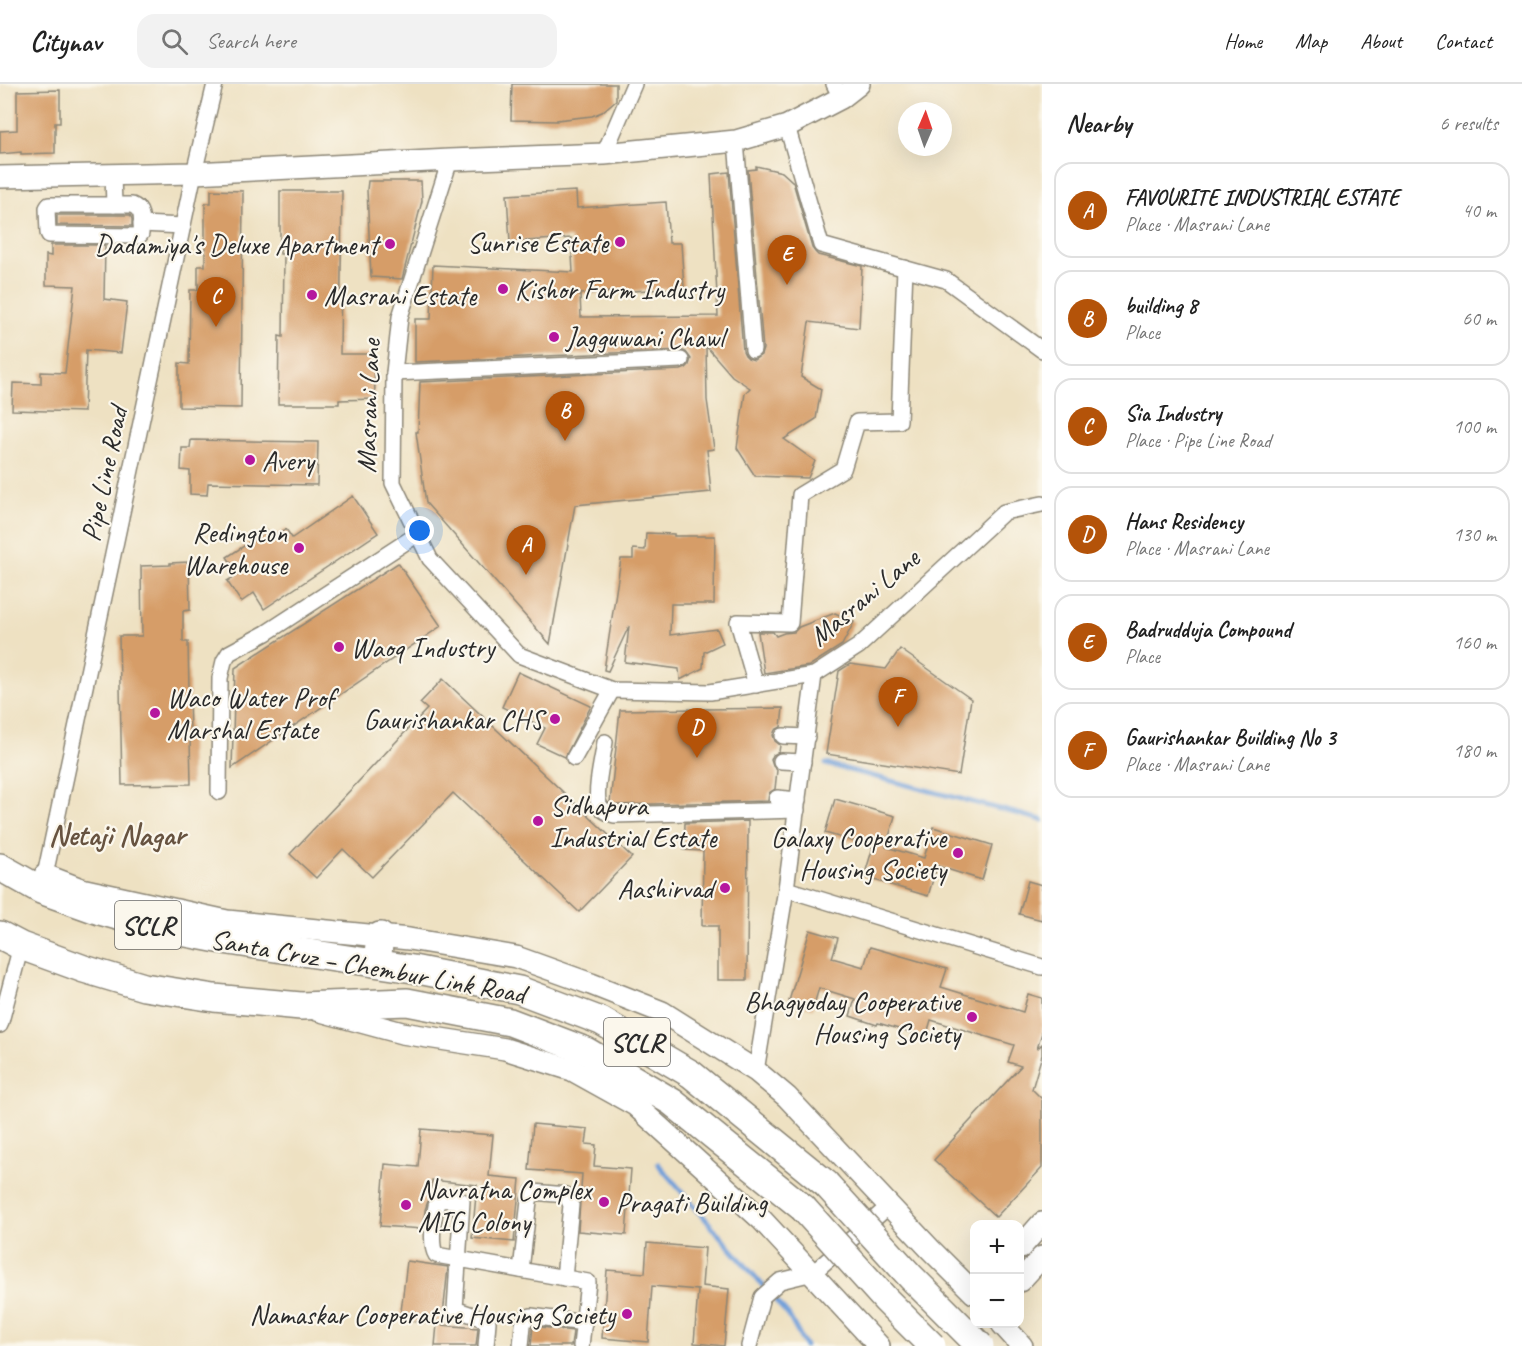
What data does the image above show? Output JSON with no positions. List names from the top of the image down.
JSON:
{
  "streets": {
    "highway": ["SCLR", "Santa Cruz – Chembur Link Road"],
    "street": ["Masrani Lane", "Pipe Line Road"]
  },
  "crossings": [
    ["Pipe Line Road", "Santa Cruz – Chembur Link Road"]
  ],
  "districts": ["Netaji Nagar"],
  "places": [
    "Sunrise Estate",
    "Dadamiya's Deluxe Apartment",
    "Kishor Farm Industry",
    "Masrani Estate",
    "Jagguwani Chawl",
    "Avery",
    "Redington Warehouse",
    "Waoq Industry",
    "Waco Water Prof Marshal Estate",
    "Gaurishankar CHS",
    "Sidhapura Industrial Estate",
    "Galaxy Cooperative Housing Society",
    "Aashirvad",
    "Bhagyoday Cooperative Housing Society",
    "Pragati Building",
    "Navratna Complex MIG Colony",
    "Namaskar Cooperative Housing Society"
  ],
  "north": "top",
  "page": {
    "header": "Citynav",
    "search": "Search here",
    "nav": [
      "Home",
      "Map",
      "About",
      "Contact"
    ],
    "heading": ["Nearby", "6 results"],
    "list": [
      {
        "mark": "A",
        "name": "FAVOURITE INDUSTRIAL ESTATE",
        "note": "Place · Masrani Lane",
        "value": "40 m"
      },
      {
        "mark": "B",
        "name": "building 8",
        "note": "Place",
        "value": "60 m"
      },
      {
        "mark": "C",
        "name": "Sia Industry",
        "note": "Place · Pipe Line Road",
        "value": "100 m"
      },
      {
        "mark": "D",
        "name": "Hans Residency",
        "note": "Place · Masrani Lane",
        "value": "130 m"
      },
      {
        "mark": "E",
        "name": "Badrudduja Compound",
        "note": "Place",
        "value": "160 m"
      },
      {
        "mark": "F",
        "name": "Gaurishankar Building No 3",
        "note": "Place · Masrani Lane",
        "value": "180 m"
      }
    ],
    "pins": [
      "E",
      "C",
      "B",
      "A",
      "F",
      "D"
    ],
    "map_buttons": ["+", "−"]
  }
}
